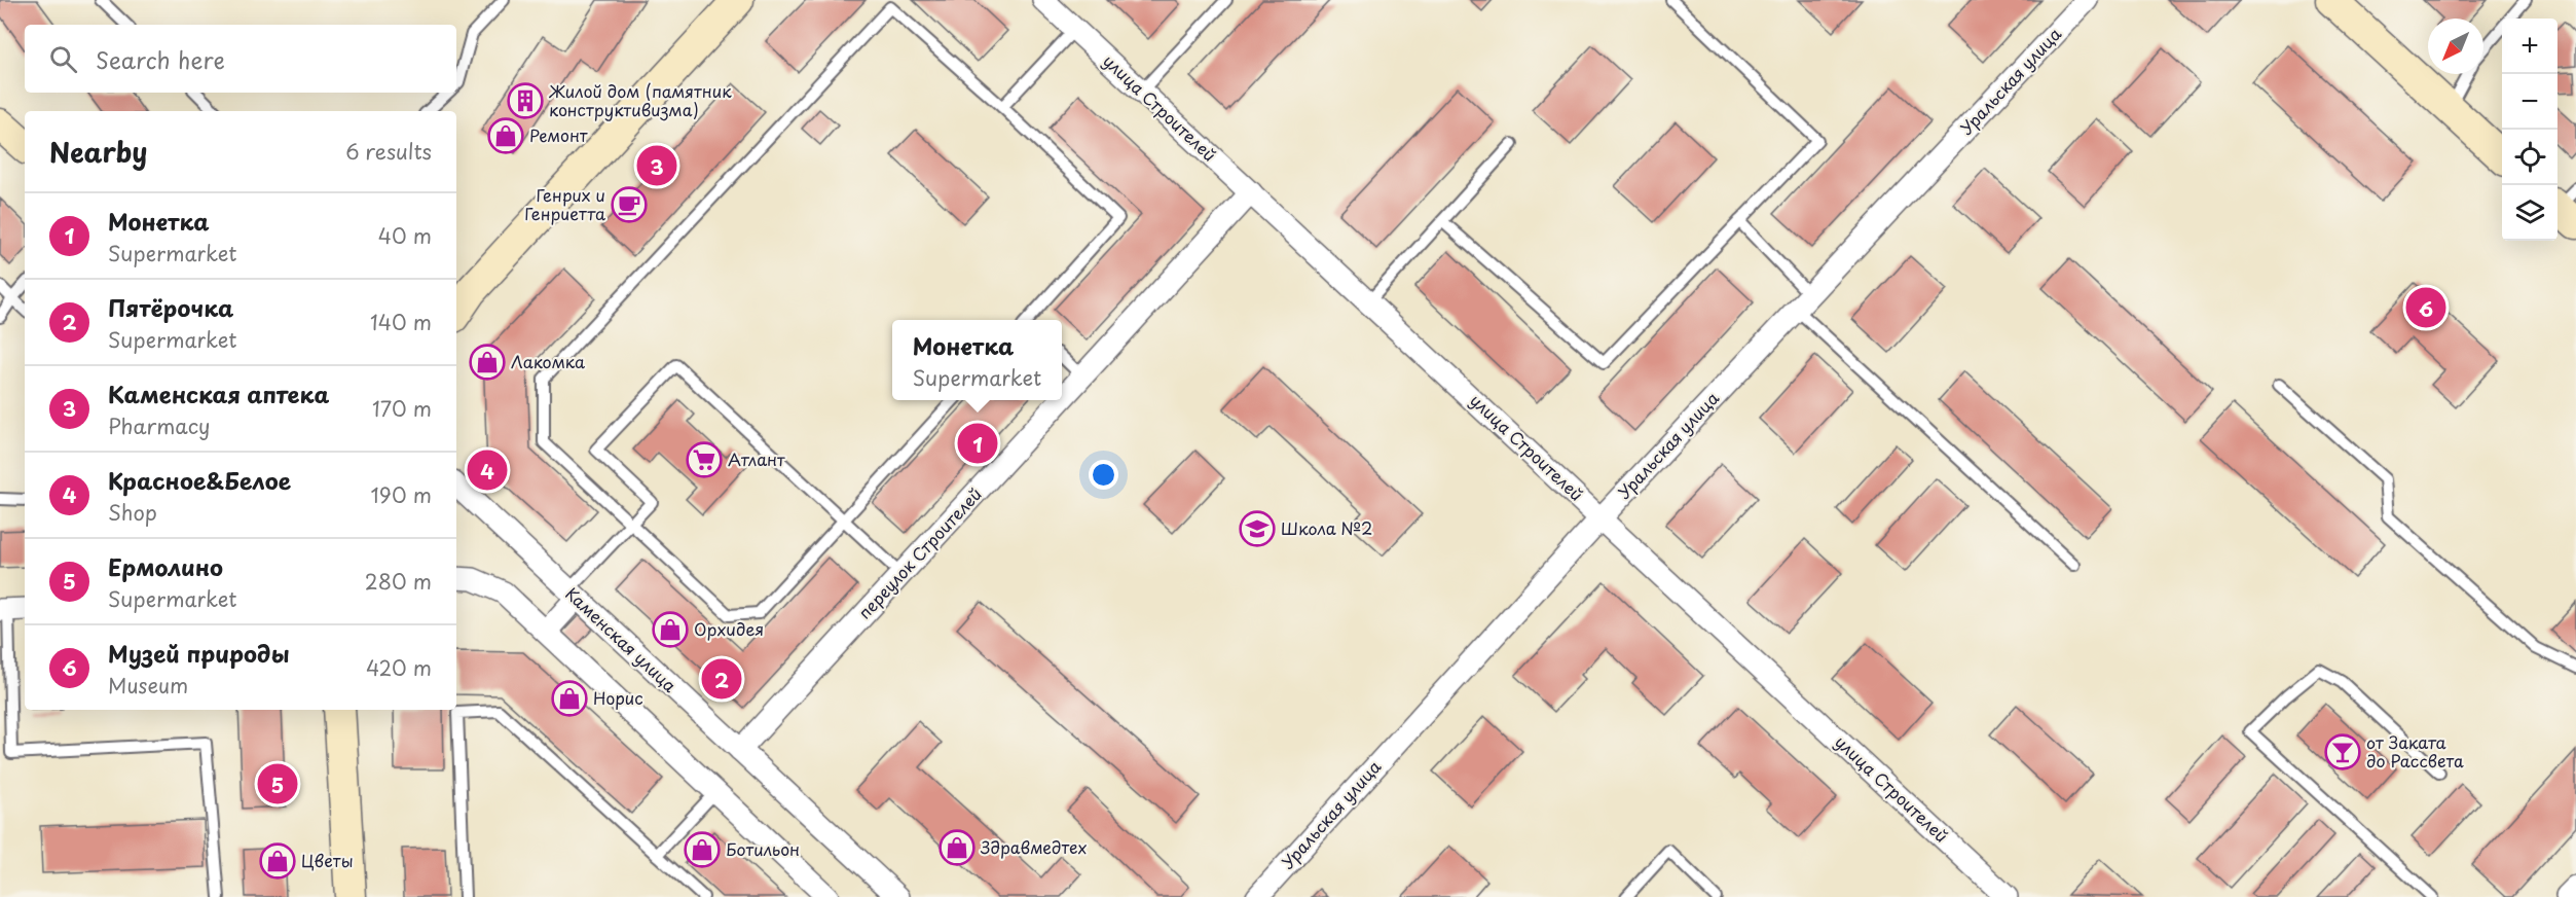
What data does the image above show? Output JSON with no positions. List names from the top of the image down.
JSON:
{
  "streets": {
    "street": [
      "Уральская улица",
      "улица Строителей",
      "переулок Строителей",
      "Каменская улица"
    ]
  },
  "crossings": [
    ["Уральская улица", "улица Строителей"],
    ["улица Строителей", "переулок Строителей"],
    ["переулок Строителей", "Каменская улица"]
  ],
  "places": {
    "building": ["Жилой дом (памятник конструктивизма)"],
    "shop": [
      "Ремонт",
      "Лакомка",
      "Орхидея",
      "Норис",
      "Здравмедтех",
      "Ботильон",
      "Цветы"
    ],
    "cafe": ["Генрих и Генриетта"],
    "supermarket": ["Атлант"],
    "school or university": ["Школа №2"],
    "bar": ["от Заката до Рассвета"]
  },
  "north": "bottom left",
  "page": {
    "map_buttons": ["+", "−"],
    "search": "Search here",
    "heading": ["Nearby", "6 results"],
    "pins": [
      "3",
      "6",
      "1",
      "4",
      "2",
      "5"
    ],
    "list": [
      {
        "mark": "1",
        "name": "Монетка",
        "note": "Supermarket",
        "value": "40 m"
      },
      {
        "mark": "2",
        "name": "Пятёрочка",
        "note": "Supermarket",
        "value": "140 m"
      },
      {
        "mark": "3",
        "name": "Каменская аптека",
        "note": "Pharmacy",
        "value": "170 m"
      },
      {
        "mark": "4",
        "name": "Красное&Белое",
        "note": "Shop",
        "value": "190 m"
      },
      {
        "mark": "5",
        "name": "Ермолино",
        "note": "Supermarket",
        "value": "280 m"
      },
      {
        "mark": "6",
        "name": "Музей природы",
        "note": "Museum",
        "value": "420 m"
      }
    ],
    "popup": ["Монетка", "Supermarket"]
  }
}
